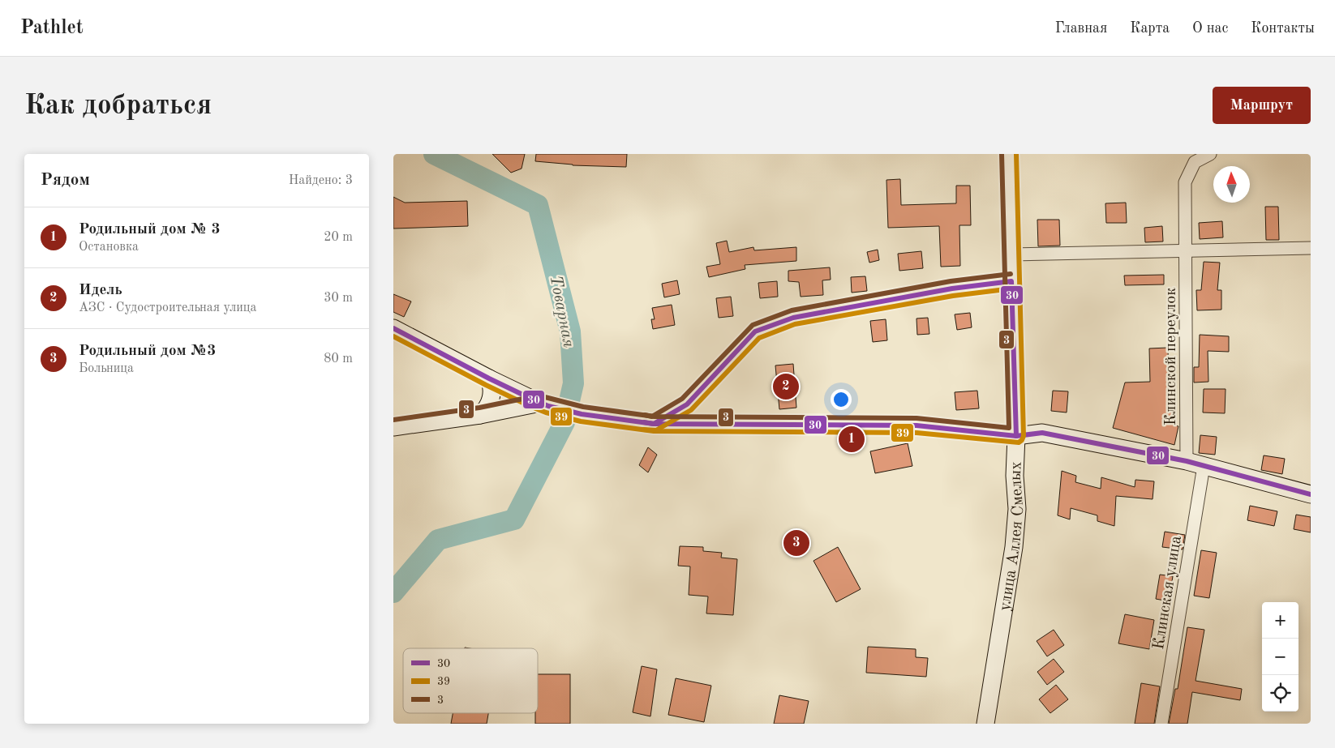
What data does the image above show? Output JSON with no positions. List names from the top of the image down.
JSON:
{
  "streets": {
    "main road": ["улица Аллея Смелых"],
    "street": ["Клинской переулок", "Клинская улица"]
  },
  "water": ["Товарная"],
  "lines": ["transit line 39", "transit line 3", "transit line 30"],
  "legend": ["30", "39", "3"],
  "north": "top",
  "page": {
    "header": "Pathlet",
    "nav": [
      "Главная",
      "Карта",
      "О нас",
      "Контакты"
    ],
    "buttons": "Маршрут",
    "title": "Как добраться",
    "heading": ["Рядом", "Найдено: 3"],
    "list": [
      {
        "mark": "1",
        "name": "Родильный дом № 3",
        "note": "Остановка",
        "value": "20 m"
      },
      {
        "mark": "2",
        "name": "Идель",
        "note": "АЗС · Судостроительная улица",
        "value": "30 m"
      },
      {
        "mark": "3",
        "name": "Родильный дом №3",
        "note": "Больница",
        "value": "80 m"
      }
    ],
    "pins": ["2", "1", "3"],
    "map_buttons": ["+", "−"]
  }
}
